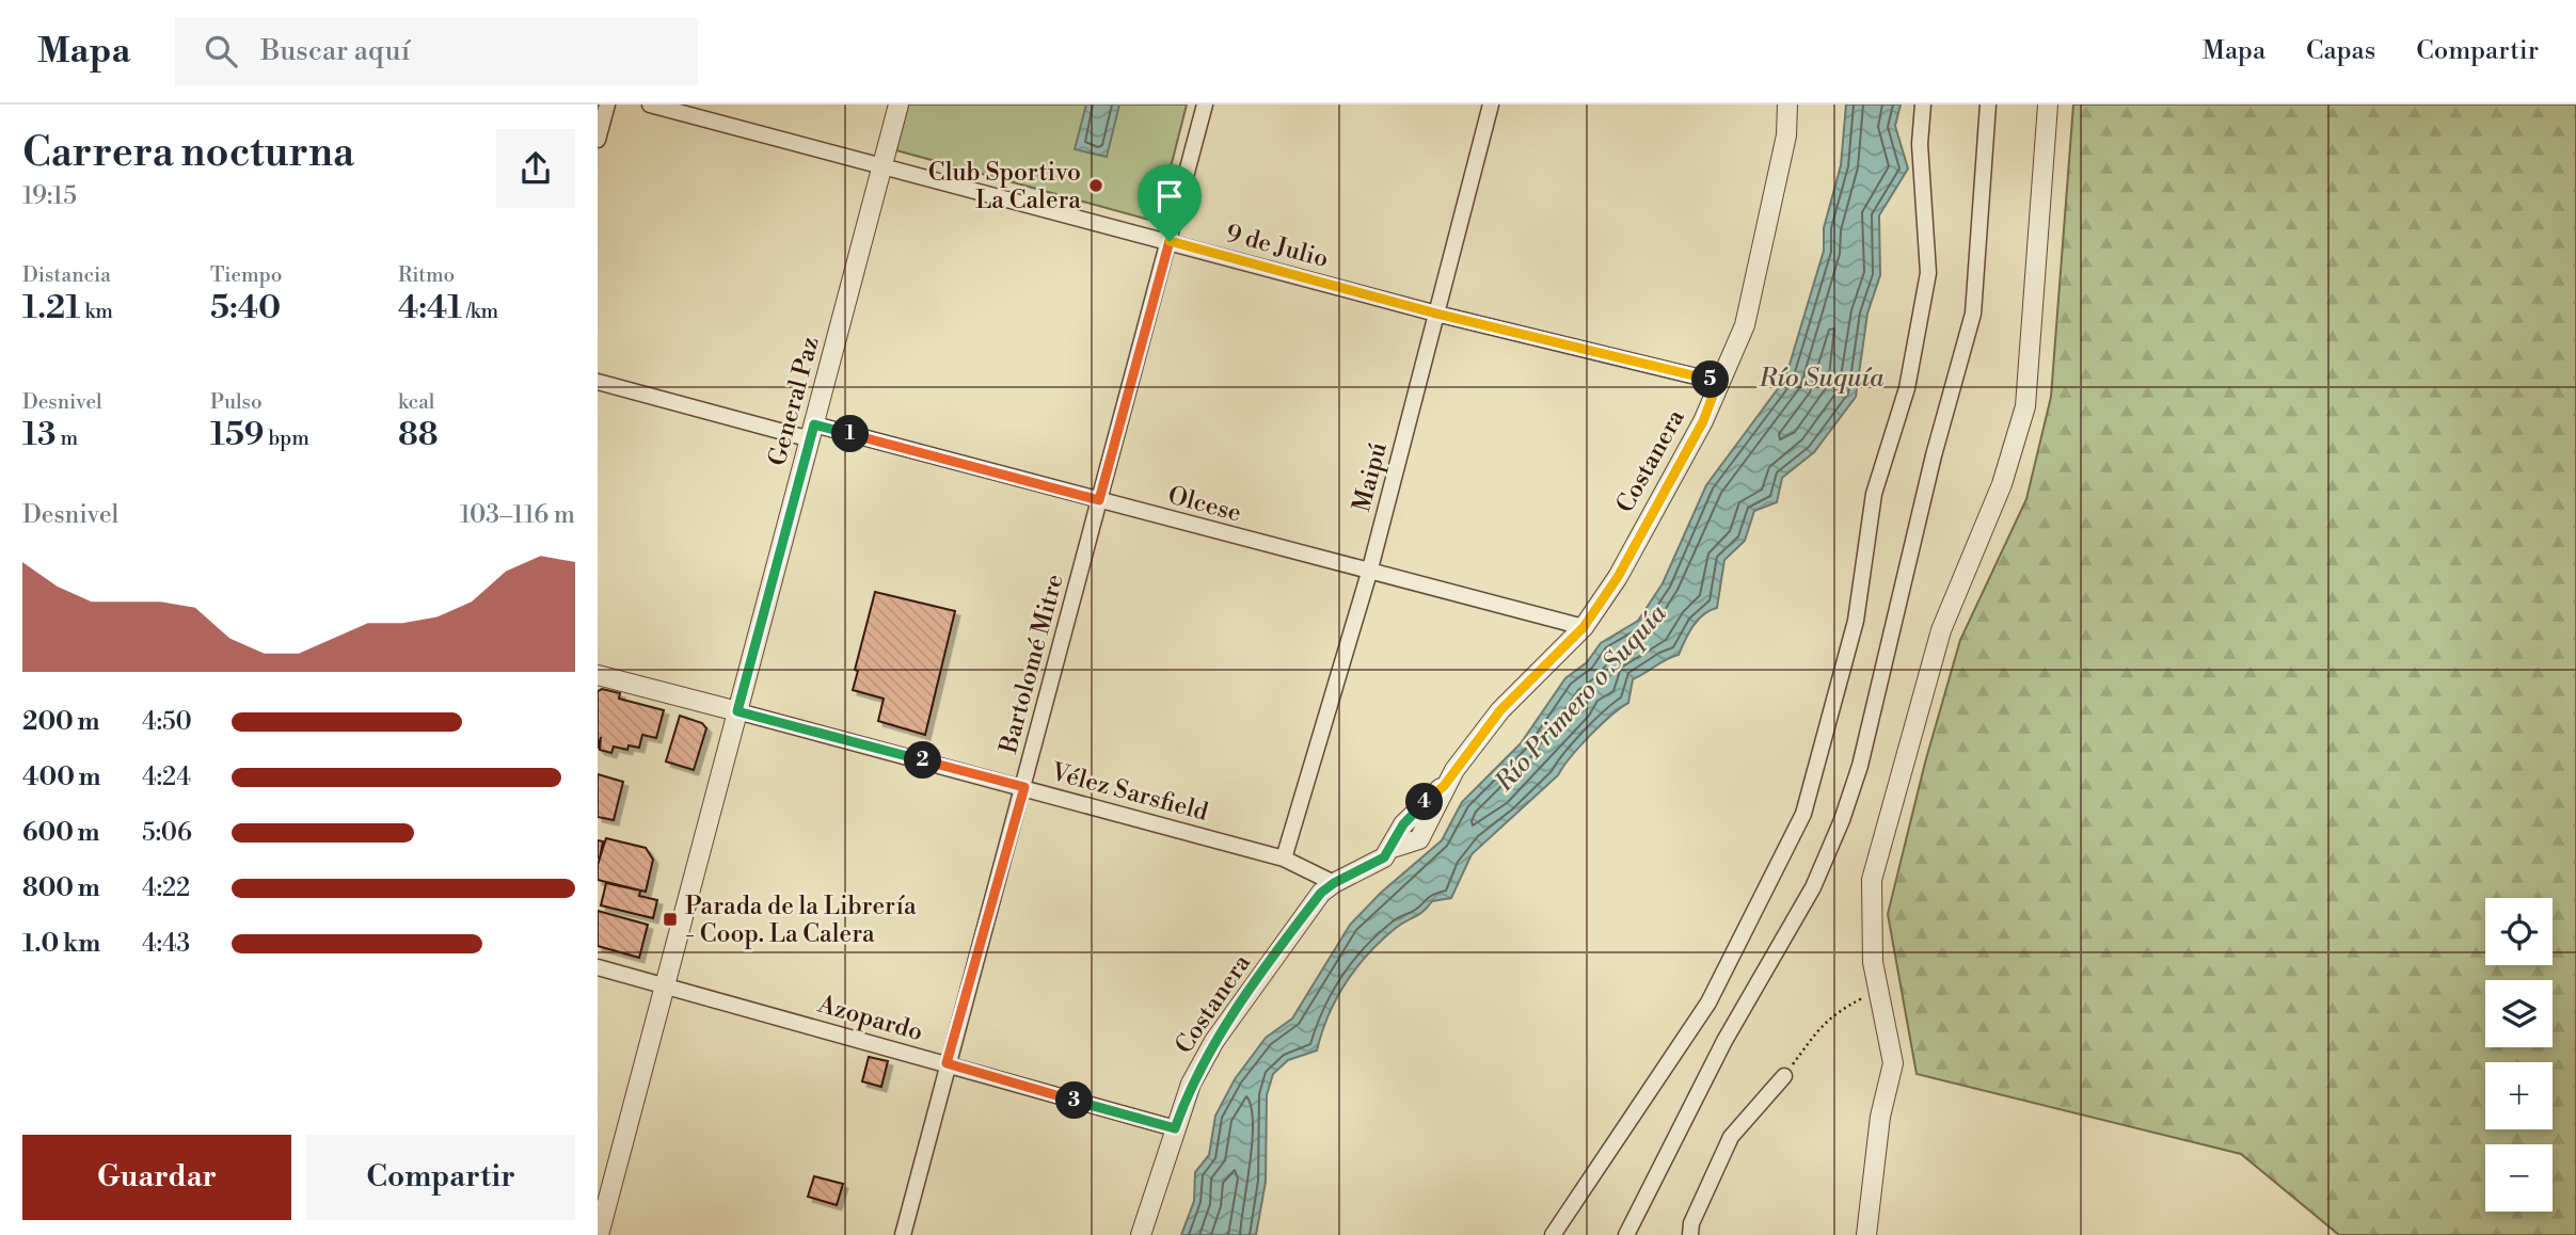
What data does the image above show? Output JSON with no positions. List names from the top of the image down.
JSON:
{
  "streets": {
    "street": [
      "9 de Julio",
      "General Paz",
      "Costanera",
      "Maipú",
      "Olcese",
      "Bartolomé Mitre",
      "Vélez Sarsfield",
      "Azopardo"
    ]
  },
  "crossings": [
    ["9 de Julio", "General Paz"],
    ["9 de Julio", "Costanera"],
    ["9 de Julio", "Maipú"],
    ["9 de Julio", "Bartolomé Mitre"],
    ["General Paz", "Olcese"],
    ["General Paz", "Vélez Sarsfield"],
    ["General Paz", "Azopardo"],
    ["Costanera", "Olcese"],
    ["Costanera", "Vélez Sarsfield"],
    ["Costanera", "Azopardo"],
    ["Maipú", "Olcese"],
    ["Maipú", "Vélez Sarsfield"],
    ["Olcese", "Bartolomé Mitre"],
    ["Bartolomé Mitre", "Vélez Sarsfield"],
    ["Bartolomé Mitre", "Azopardo"]
  ],
  "water": ["Río Suquía", "Río Primero o Suquía"],
  "places": {
    "other": ["Club Sportivo La Calera"],
    "transit": ["Parada de la Librería - Coop. La Calera"]
  },
  "page": {
    "header": "Mapa",
    "search": "Buscar aquí",
    "nav": ["Mapa", "Capas", "Compartir"],
    "heading": ["Carrera nocturna", "19:15"],
    "stats": [
      ["Distancia", "1.21 km"],
      ["Tiempo", "5:40"],
      ["Ritmo", "4:41 /km"],
      ["Desnivel", "13 m"],
      ["Pulso", "159 bpm"],
      ["kcal", "88"]
    ],
    "pins": [
      "5",
      "1",
      "2",
      "4",
      "3"
    ],
    "chart": ["Desnivel", "103–116 m"],
    "list": [
      {
        "name": "200 m",
        "note": "4:50"
      },
      {
        "name": "400 m",
        "note": "4:24"
      },
      {
        "name": "600 m",
        "note": "5:06"
      },
      {
        "name": "800 m",
        "note": "4:22"
      },
      {
        "name": "1.0 km",
        "note": "4:43"
      }
    ],
    "map_buttons": ["+", "−"],
    "buttons": ["Guardar", "Compartir"]
  }
}
